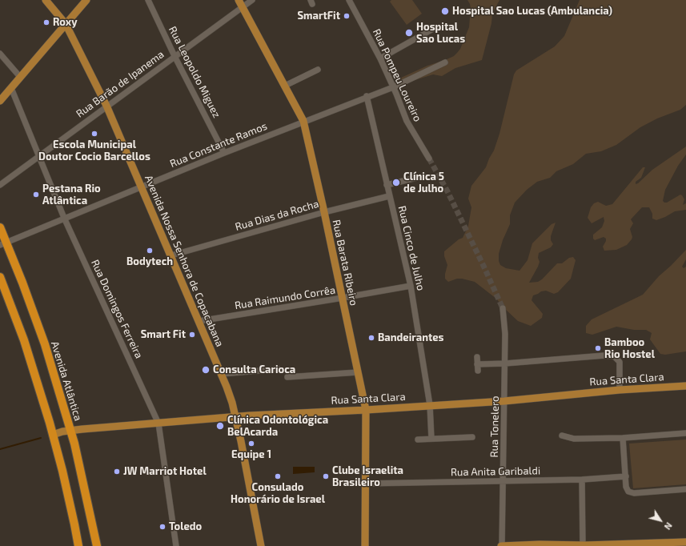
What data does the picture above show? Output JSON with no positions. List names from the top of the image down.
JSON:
{
  "streets": {
    "highway": ["Avenida Atlântica"],
    "main road": ["Avenida Nossa Senhora de Copacabana", "Rua Barata Ribeiro", "Rua Santa Clara"],
    "street": [
      "Rua Leopoldo Miguez",
      "Rua Pompeu Loureiro",
      "Rua Barão de Ipanema",
      "Rua Constante Ramos",
      "Rua Dias da Rocha",
      "Rua Cinco de Julho",
      "Rua Raimundo Corrêa",
      "Rua Domingos Ferreira",
      "Rua Tonelero",
      "Rua Anita Garibaldi"
    ]
  },
  "crossings": [
    ["Rua Leopoldo Miguez", "Rua Barão de Ipanema"],
    ["Rua Leopoldo Miguez", "Rua Constante Ramos"],
    ["Rua Pompeu Loureiro", "Rua Constante Ramos"],
    ["Rua Barão de Ipanema", "Avenida Nossa Senhora de Copacabana"],
    ["Rua Barão de Ipanema", "Rua Barata Ribeiro"],
    ["Rua Barão de Ipanema", "Rua Domingos Ferreira"],
    ["Rua Constante Ramos", "Rua Cinco de Julho"],
    ["Rua Constante Ramos", "Avenida Nossa Senhora de Copacabana"],
    ["Rua Constante Ramos", "Rua Barata Ribeiro"],
    ["Rua Constante Ramos", "Rua Domingos Ferreira"],
    ["Rua Constante Ramos", "Avenida Atlântica"],
    ["Rua Dias da Rocha", "Rua Cinco de Julho"],
    ["Rua Dias da Rocha", "Avenida Nossa Senhora de Copacabana"],
    ["Rua Dias da Rocha", "Rua Barata Ribeiro"],
    ["Rua Cinco de Julho", "Rua Raimundo Corrêa"],
    ["Rua Cinco de Julho", "Rua Santa Clara"],
    ["Avenida Nossa Senhora de Copacabana", "Rua Raimundo Corrêa"],
    ["Avenida Nossa Senhora de Copacabana", "Rua Santa Clara"],
    ["Rua Barata Ribeiro", "Rua Raimundo Corrêa"],
    ["Rua Barata Ribeiro", "Rua Santa Clara"],
    ["Rua Barata Ribeiro", "Rua Anita Garibaldi"],
    ["Rua Domingos Ferreira", "Rua Santa Clara"],
    ["Rua Santa Clara", "Avenida Atlântica"],
    ["Rua Santa Clara", "Rua Tonelero"],
    ["Rua Tonelero", "Rua Anita Garibaldi"]
  ],
  "places": [
    "Hospital Sao Lucas (Ambulancia)",
    "SmartFit",
    "Roxy",
    "Hospital Sao Lucas",
    "Escola Municipal Doutor Cocio Barcellos",
    "Clínica 5 de Julho",
    "Pestana Rio Atlântica",
    "Bodytech",
    "Smart Fit",
    "Bandeirantes",
    "Bamboo Rio Hostel",
    "Consulta Carioca",
    "Clínica Odontológica BelAcarda",
    "Equipe 1",
    "JW Marriot Hotel",
    "Consulado Honorário de Israel",
    "Clube Israelita Brasileiro",
    "Toledo"
  ],
  "north": "bottom right"
}
